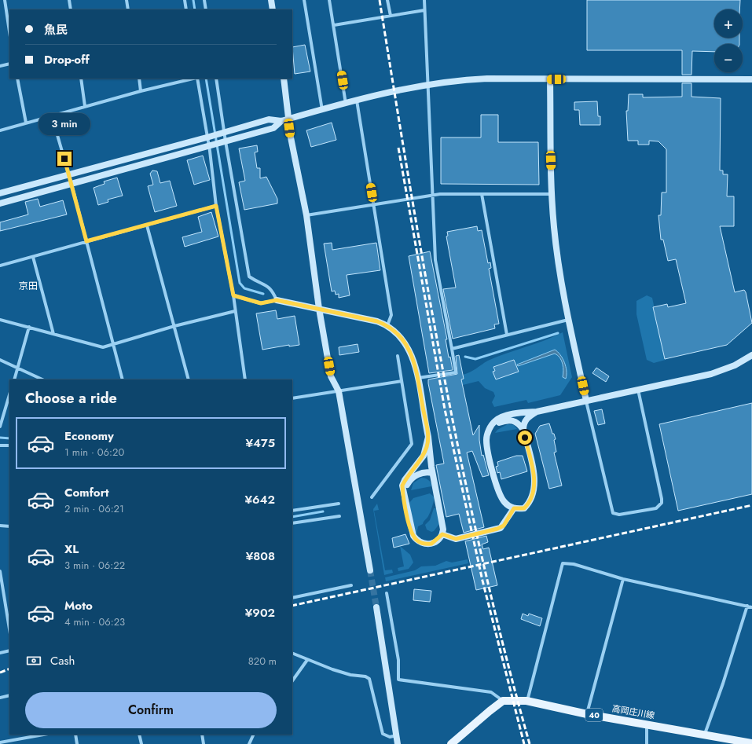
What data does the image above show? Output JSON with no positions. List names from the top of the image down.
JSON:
{
  "streets": {
    "main road": ["高岡庄川線", "40"]
  },
  "districts": ["京田"],
  "page": {
    "map_buttons": ["+", "−"],
    "banner": ["魚民", "Drop-off"],
    "bubble": "3 min",
    "heading": "Choose a ride",
    "list": [
      {
        "name": "Economy",
        "note": "1 min · 06:20",
        "value": "¥475"
      },
      {
        "name": "Comfort",
        "note": "2 min · 06:21",
        "value": "¥642"
      },
      {
        "name": "XL",
        "note": "3 min · 06:22",
        "value": "¥808"
      },
      {
        "name": "Moto",
        "note": "4 min · 06:23",
        "value": "¥902"
      }
    ],
    "pay": ["Cash", "820 m"],
    "buttons": "Confirm"
  }
}
